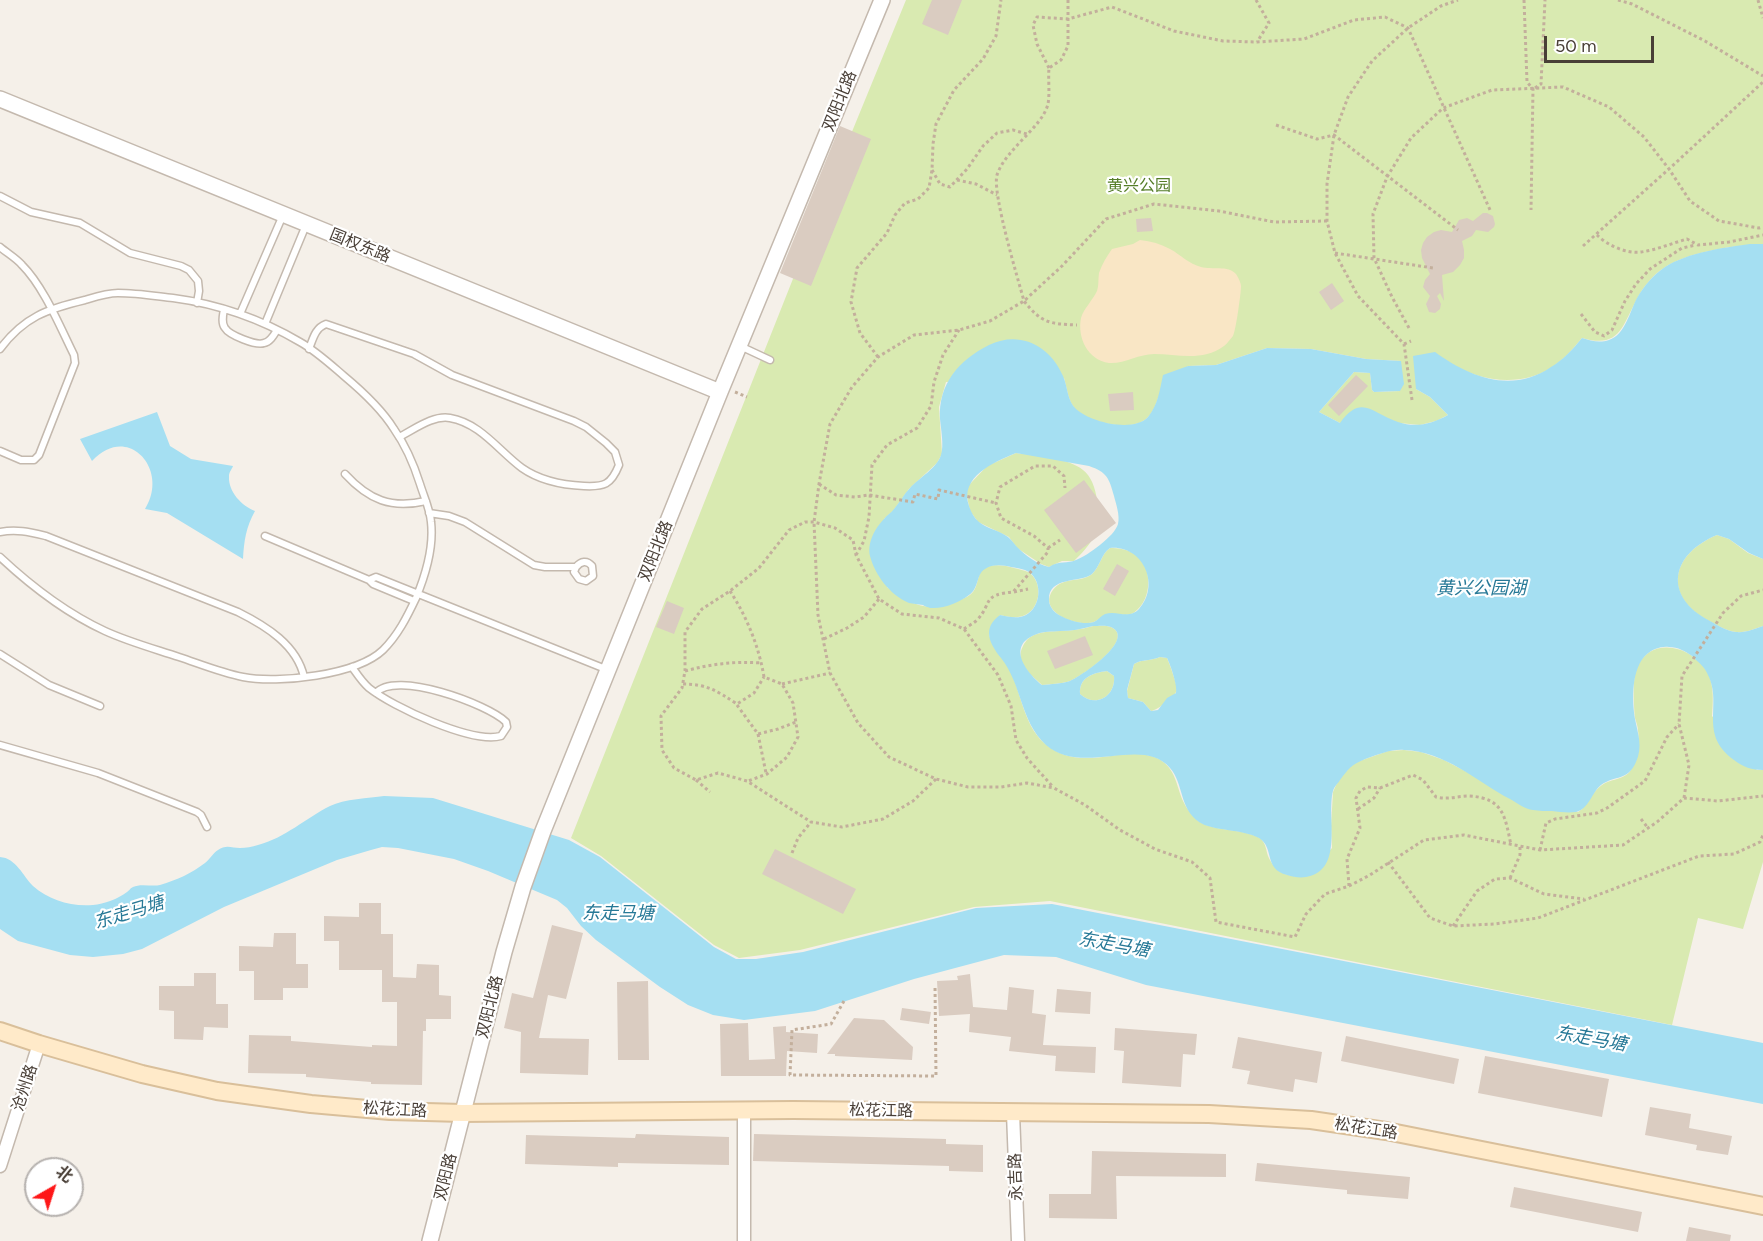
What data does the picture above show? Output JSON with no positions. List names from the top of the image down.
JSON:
{
  "streets": {
    "main road": ["松花江路"],
    "street": [
      "双阳北路",
      "国权东路",
      "沧州路",
      "双阳路",
      "永吉路"
    ]
  },
  "crossings": [
    ["双阳北路", "国权东路"],
    ["双阳北路", "松花江路"],
    ["双阳北路", "双阳路"],
    ["沧州路", "松花江路"],
    ["松花江路", "双阳路"],
    ["松花江路", "永吉路"]
  ],
  "water": ["黄兴公园湖", "东走马塘"],
  "parks": ["黄兴公园"],
  "scale_bar": "50 m",
  "north": "top right"
}
